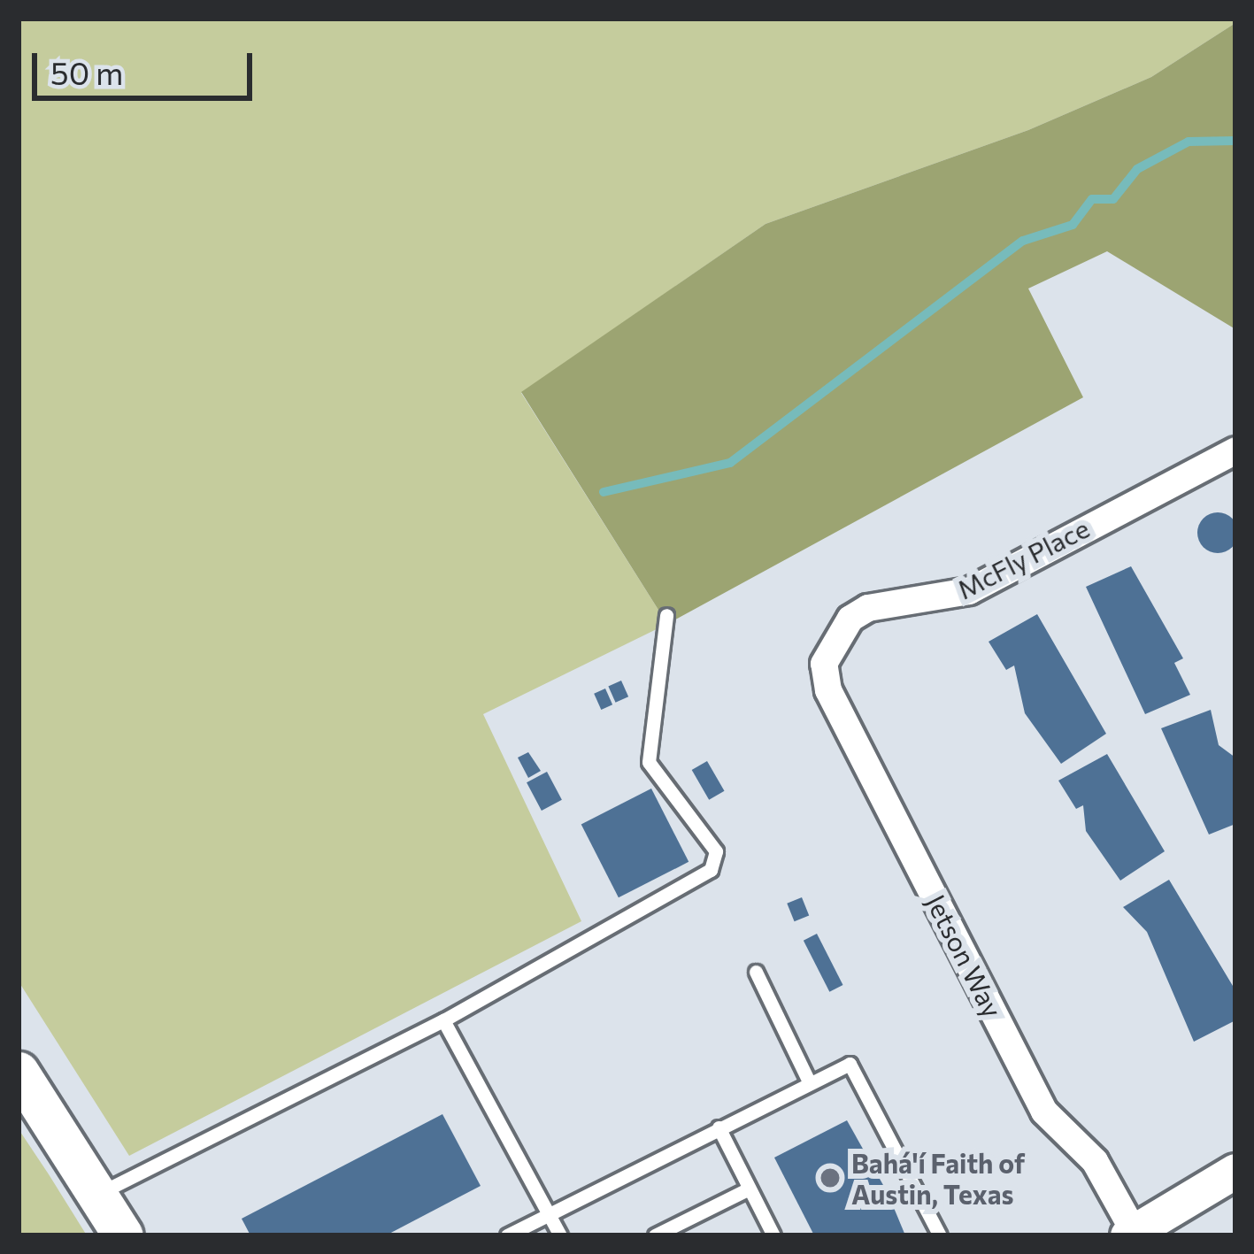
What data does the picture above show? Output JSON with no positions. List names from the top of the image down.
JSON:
{
  "streets": {
    "street": ["McFly Place", "Jetson Way"]
  },
  "crossings": [
    ["McFly Place", "Jetson Way"]
  ],
  "places": ["Bahá'í Faith of Austin, Texas"],
  "scale_bar": "50 m"
}
